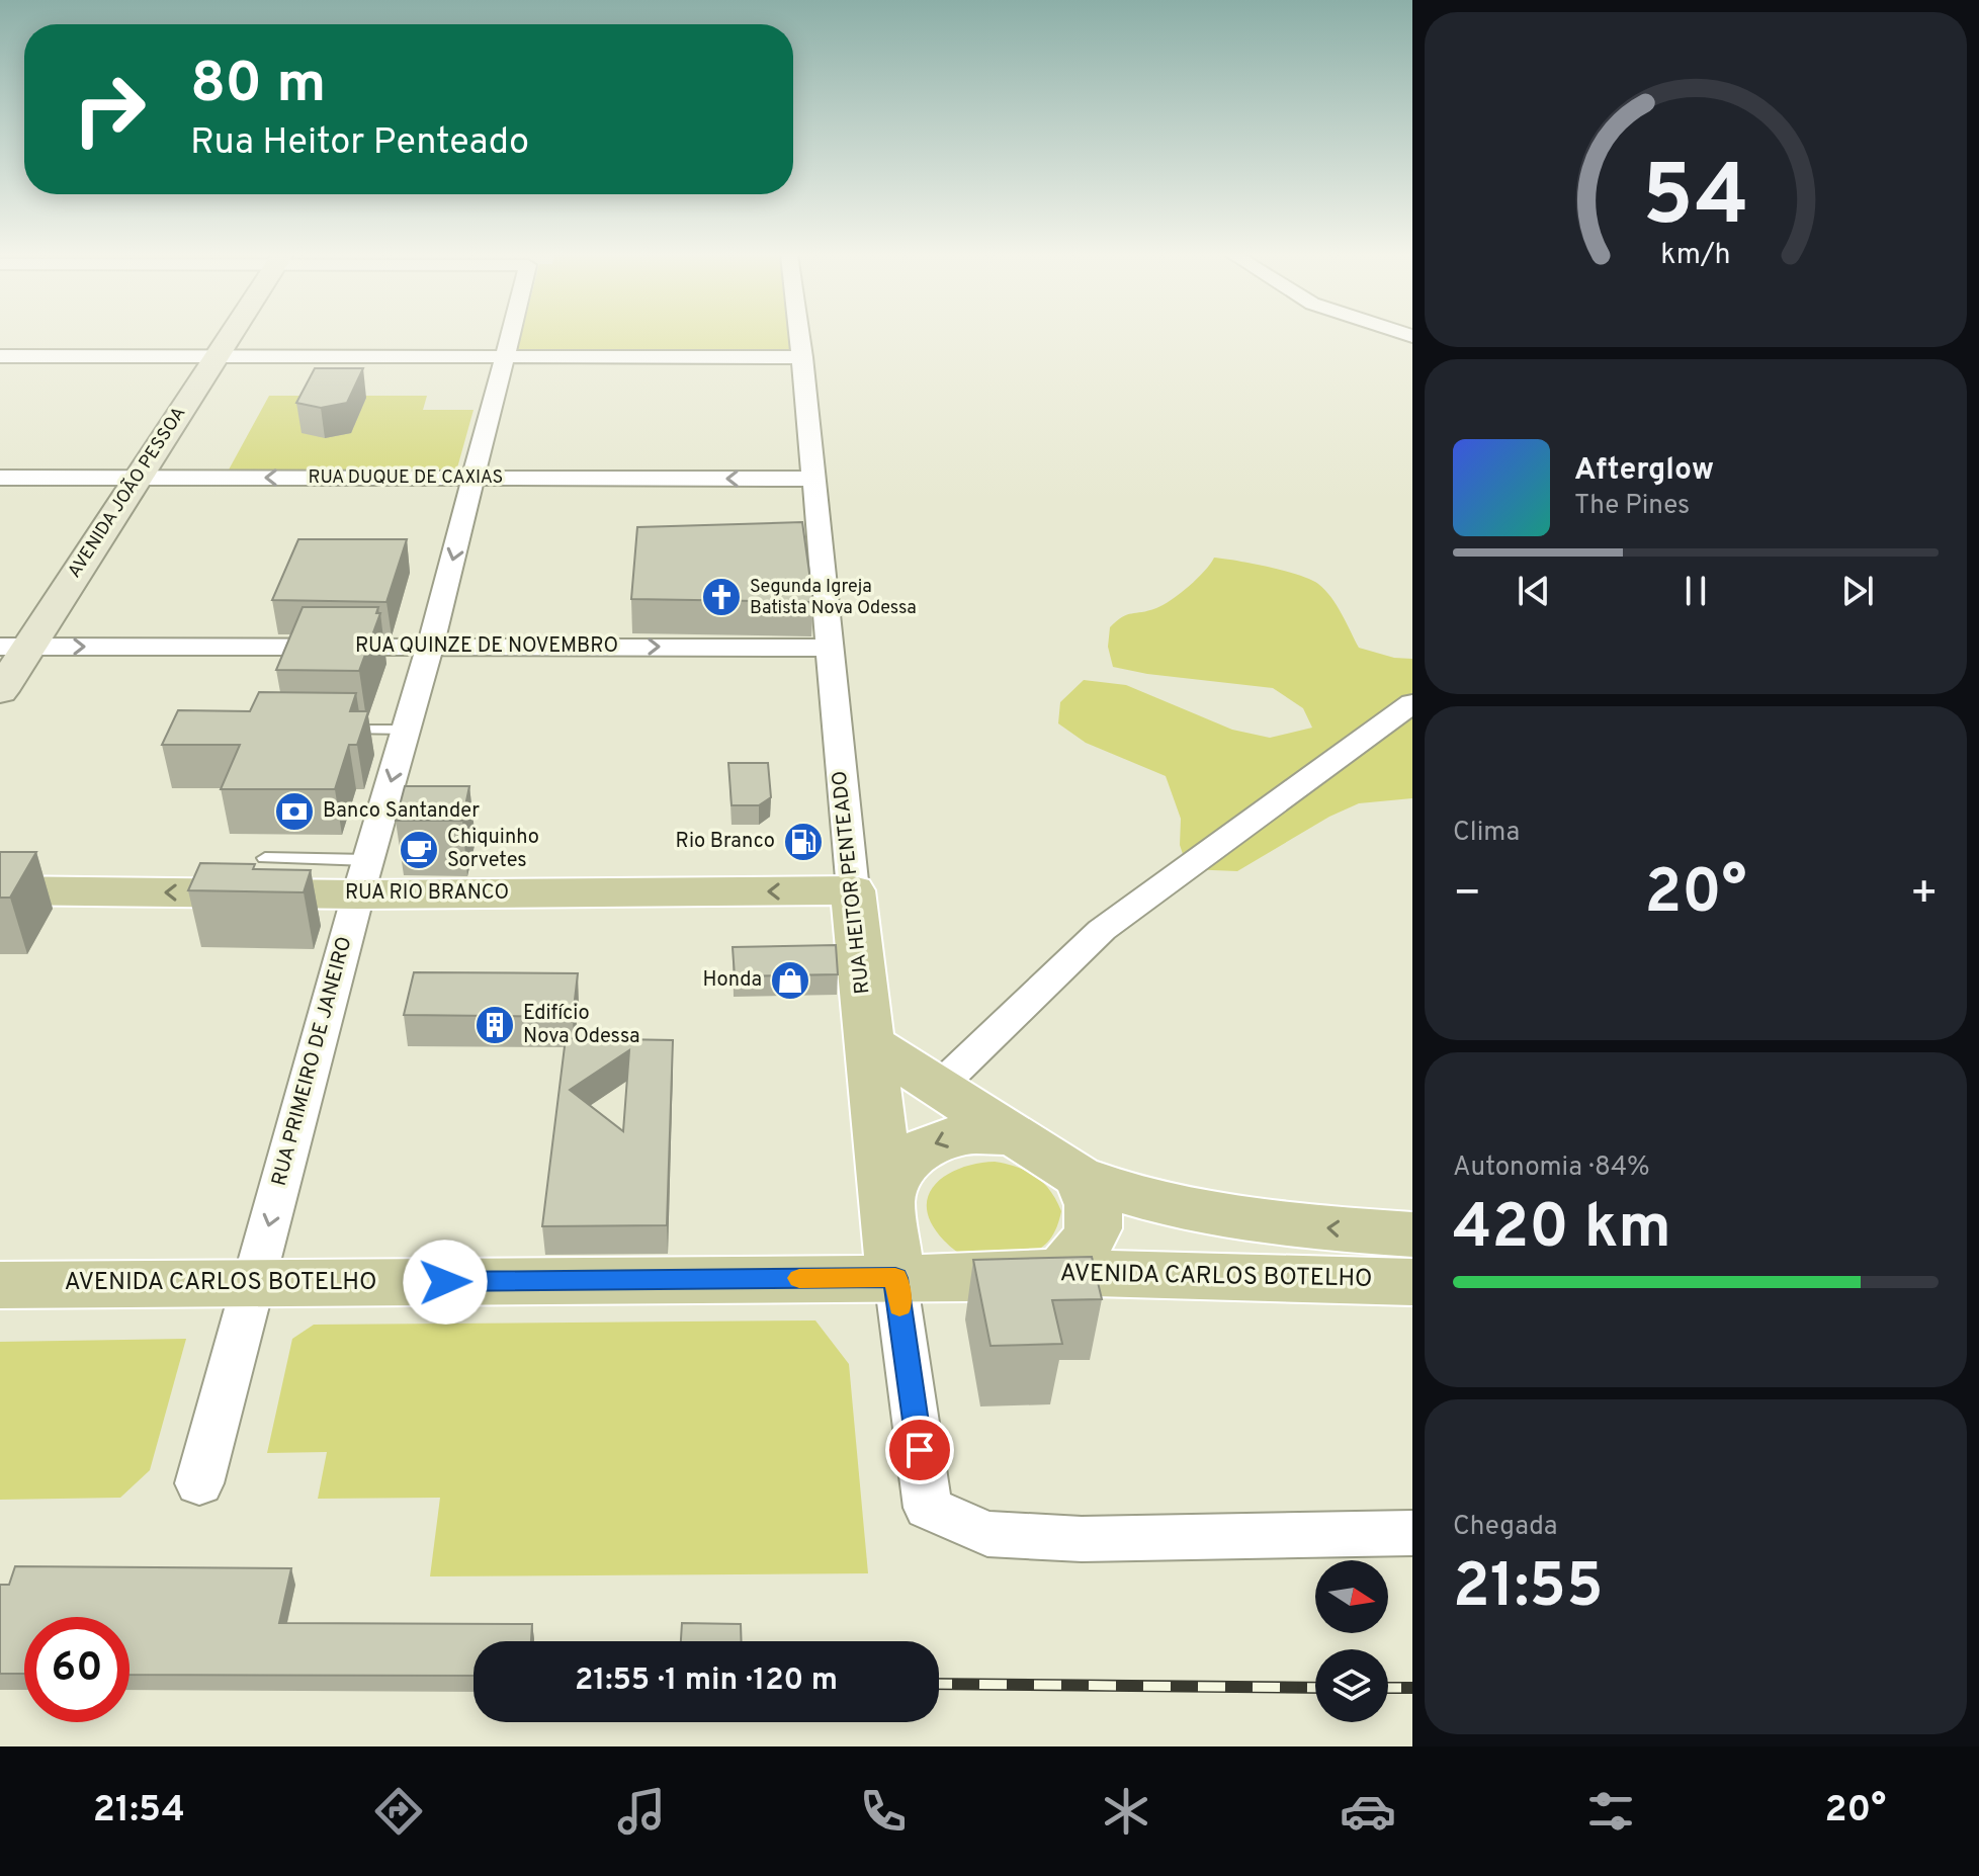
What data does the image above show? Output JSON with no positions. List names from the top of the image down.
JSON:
{
  "streets": {
    "main road": [
      "AVENIDA JOÃO PESSOA",
      "RUA HEITOR PENTEADO",
      "RUA RIO BRANCO",
      "AVENIDA CARLOS BOTELHO"
    ],
    "street": ["RUA DUQUE DE CAXIAS", "RUA QUINZE DE NOVEMBRO", "RUA PRIMEIRO DE JANEIRO"]
  },
  "crossings": [
    ["RUA DUQUE DE CAXIAS", "AVENIDA JOÃO PESSOA"],
    ["RUA DUQUE DE CAXIAS", "RUA HEITOR PENTEADO"],
    ["RUA DUQUE DE CAXIAS", "RUA PRIMEIRO DE JANEIRO"],
    ["AVENIDA JOÃO PESSOA", "RUA QUINZE DE NOVEMBRO"],
    ["RUA QUINZE DE NOVEMBRO", "RUA HEITOR PENTEADO"],
    ["RUA QUINZE DE NOVEMBRO", "RUA PRIMEIRO DE JANEIRO"],
    ["RUA HEITOR PENTEADO", "RUA RIO BRANCO"],
    ["RUA HEITOR PENTEADO", "AVENIDA CARLOS BOTELHO"],
    ["RUA RIO BRANCO", "RUA PRIMEIRO DE JANEIRO"],
    ["RUA PRIMEIRO DE JANEIRO", "AVENIDA CARLOS BOTELHO"]
  ],
  "one_way": ["RUA RIO BRANCO", "RUA PRIMEIRO DE JANEIRO"],
  "places": {
    "church": ["Segunda Igreja Batista Nova Odessa"],
    "bank": ["Banco Santander"],
    "fuel station": ["Rio Branco"],
    "cafe": ["Chiquinho Sorvetes"],
    "shop": ["Honda"],
    "building": ["Edifício Nova Odessa"]
  },
  "north": "right",
  "page": {
    "turn": ["80 m", "Rua Heitor Penteado"],
    "song": ["Afterglow", "The Pines"],
    "tile": [
      "Clima",
      ["Autonomia · 84%", "420 km"],
      ["Chegada", "21:55"]
    ],
    "heat": ["−", "20°", "+"],
    "limit": "60",
    "trip": "21:55 · 1 min · 120 m",
    "tabs": ["21:54", "20°"],
    "gauge": ["54", "km/h"]
  }
}
